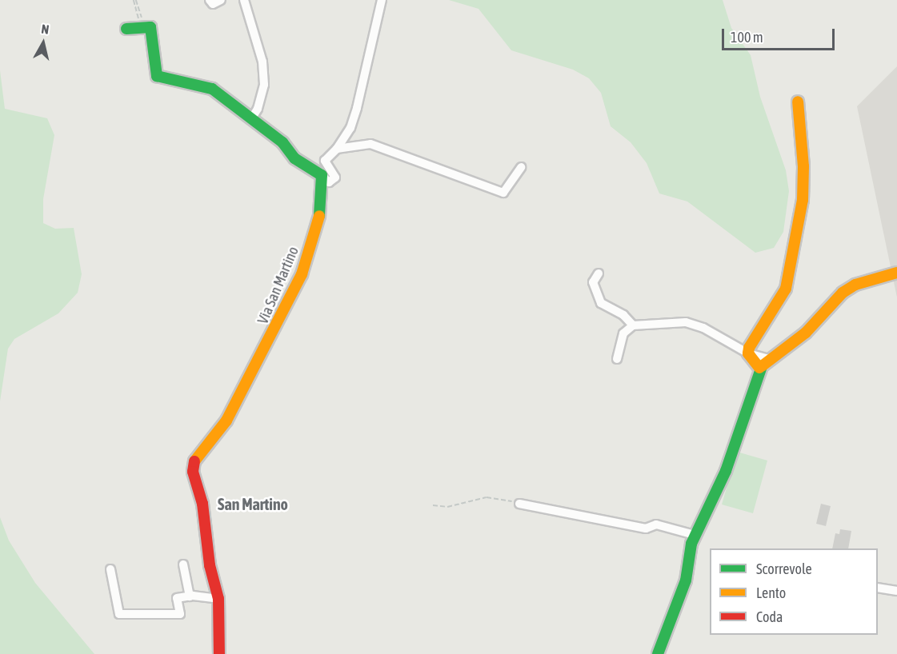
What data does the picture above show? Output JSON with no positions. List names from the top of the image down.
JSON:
{
  "streets": {
    "street": ["Via San Martino"]
  },
  "districts": ["San Martino"],
  "legend": ["Scorrevole", "Lento", "Coda"],
  "scale_bar": "100 m",
  "north": "top"
}
